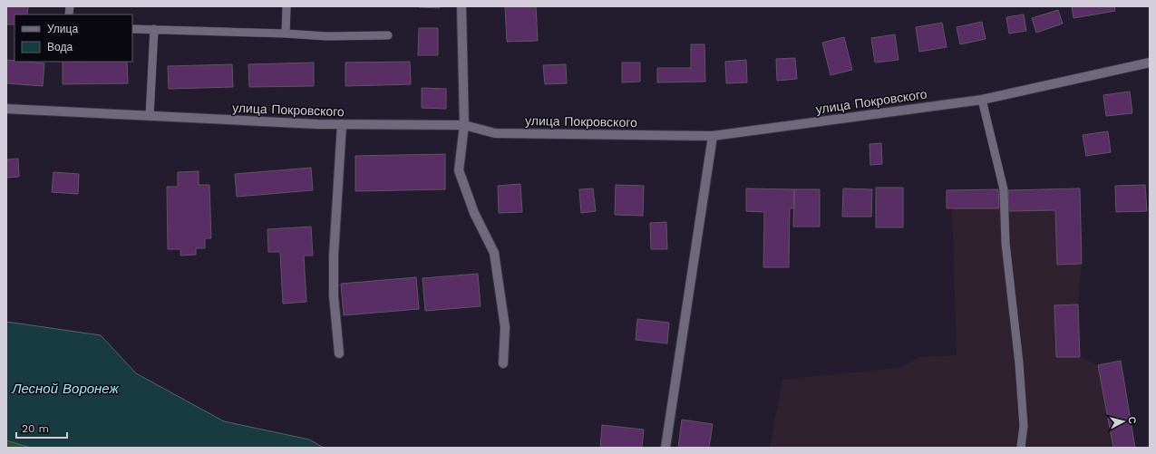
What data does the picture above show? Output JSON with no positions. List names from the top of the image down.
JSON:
{
  "streets": {
    "street": ["улица Покровского"]
  },
  "water": ["Лесной Воронеж"],
  "legend": ["Улица", "Вода"],
  "scale_bar": "20 m",
  "north": "right"
}
